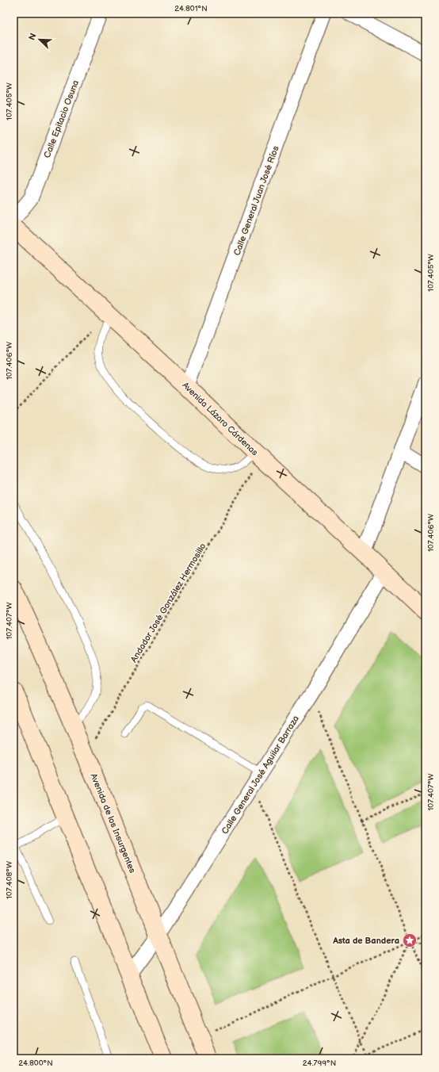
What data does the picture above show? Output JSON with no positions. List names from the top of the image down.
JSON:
{
  "streets": {
    "main road": ["Avenida Lázaro Cárdenas", "Avenida de los Insurgentes"],
    "street": ["Calle Epitacio Osuna", "Calle General Juan José Ríos", "Calle General José Aguilar Barraza"],
    "path": ["Andador José González Hermosillo"]
  },
  "crossings": [
    ["Calle General Juan José Ríos", "Avenida Lázaro Cárdenas"],
    ["Avenida Lázaro Cárdenas", "Andador José González Hermosillo"],
    ["Avenida Lázaro Cárdenas", "Calle General José Aguilar Barraza"],
    ["Andador José González Hermosillo", "Avenida de los Insurgentes"],
    ["Calle General José Aguilar Barraza", "Avenida de los Insurgentes"]
  ],
  "places": {
    "place": ["Asta de Bandera"]
  },
  "north": "top left",
  "coordinates": [
    "24.801°N",
    "107.405°W",
    "107.406°W",
    "107.407°W",
    "107.408°W",
    "24.800°N",
    "24.799°N"
  ]
}
